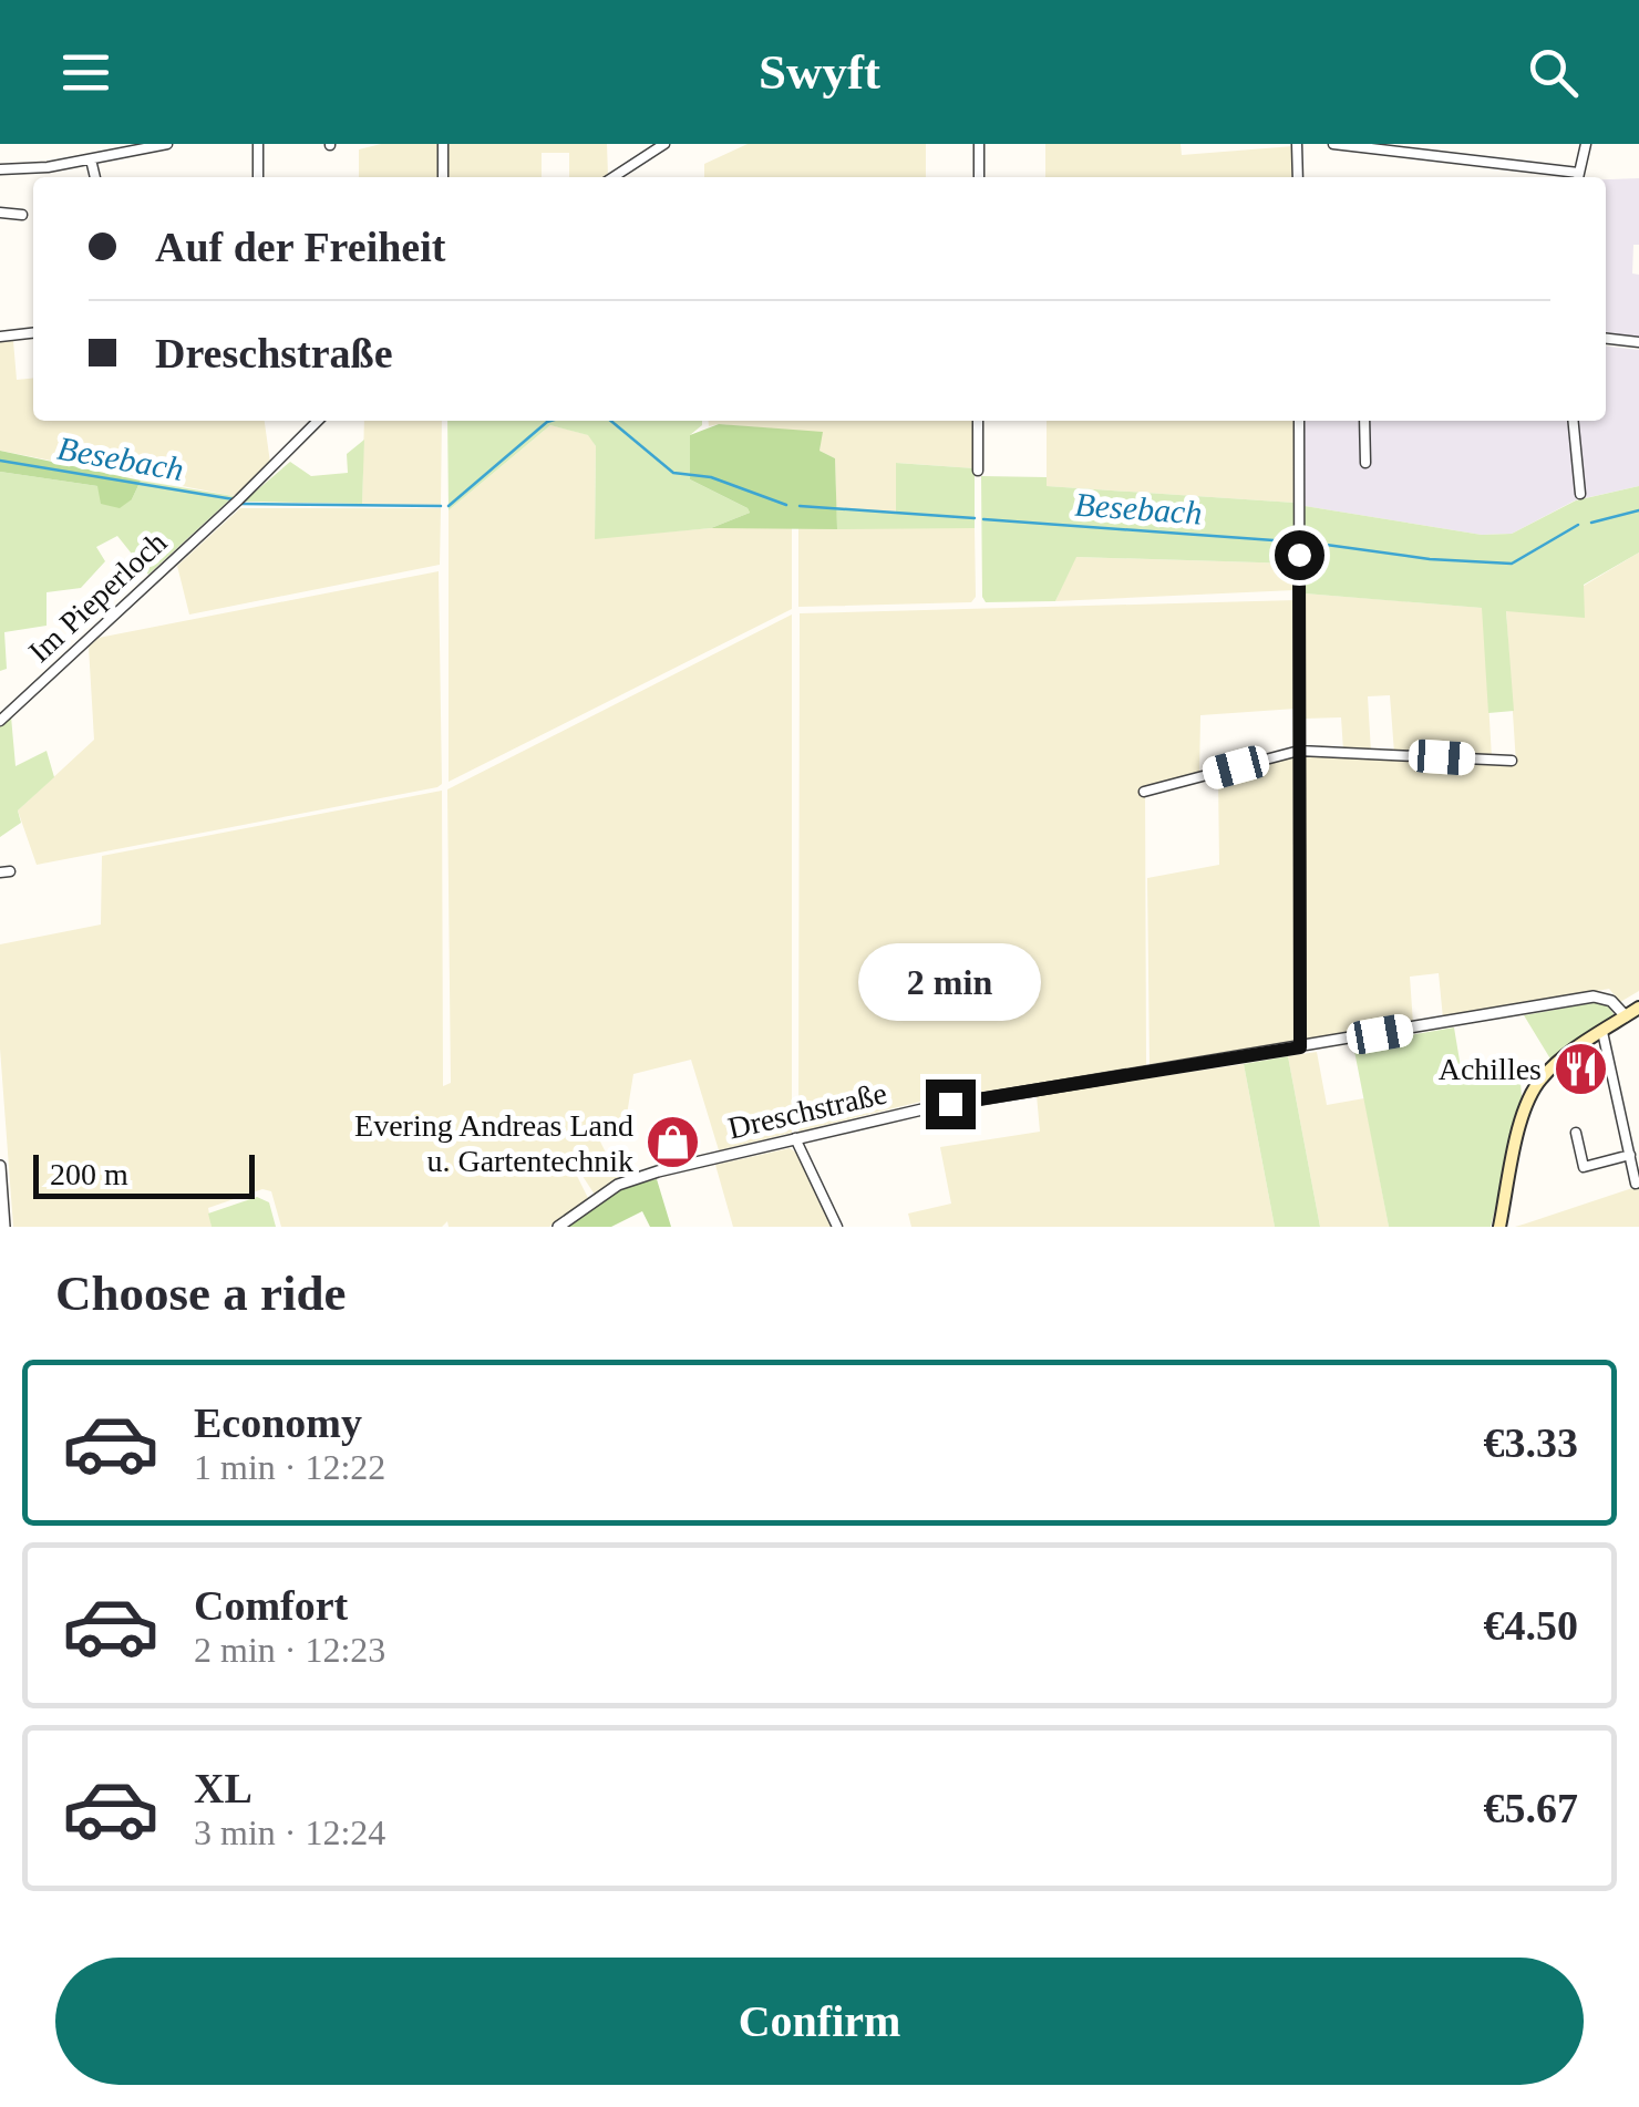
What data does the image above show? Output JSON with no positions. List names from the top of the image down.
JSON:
{
  "streets": {
    "street": ["Im Pieperloch", "Dreschstraße"]
  },
  "water": ["Besebach"],
  "places": {
    "restaurant": ["Achilles"],
    "shop": ["Evering Andreas Land u. Gartentechnik"]
  },
  "scale_bar": "200 m",
  "page": {
    "header": "Swyft",
    "banner": ["Auf der Freiheit", "Dreschstraße"],
    "bubble": "2 min",
    "scale": "200 m",
    "heading": "Choose a ride",
    "list": [
      {
        "name": "Economy",
        "note": "1 min · 12:22",
        "value": "€3.33"
      },
      {
        "name": "Comfort",
        "note": "2 min · 12:23",
        "value": "€4.50"
      },
      {
        "name": "XL",
        "note": "3 min · 12:24",
        "value": "€5.67"
      }
    ],
    "buttons": "Confirm"
  }
}
